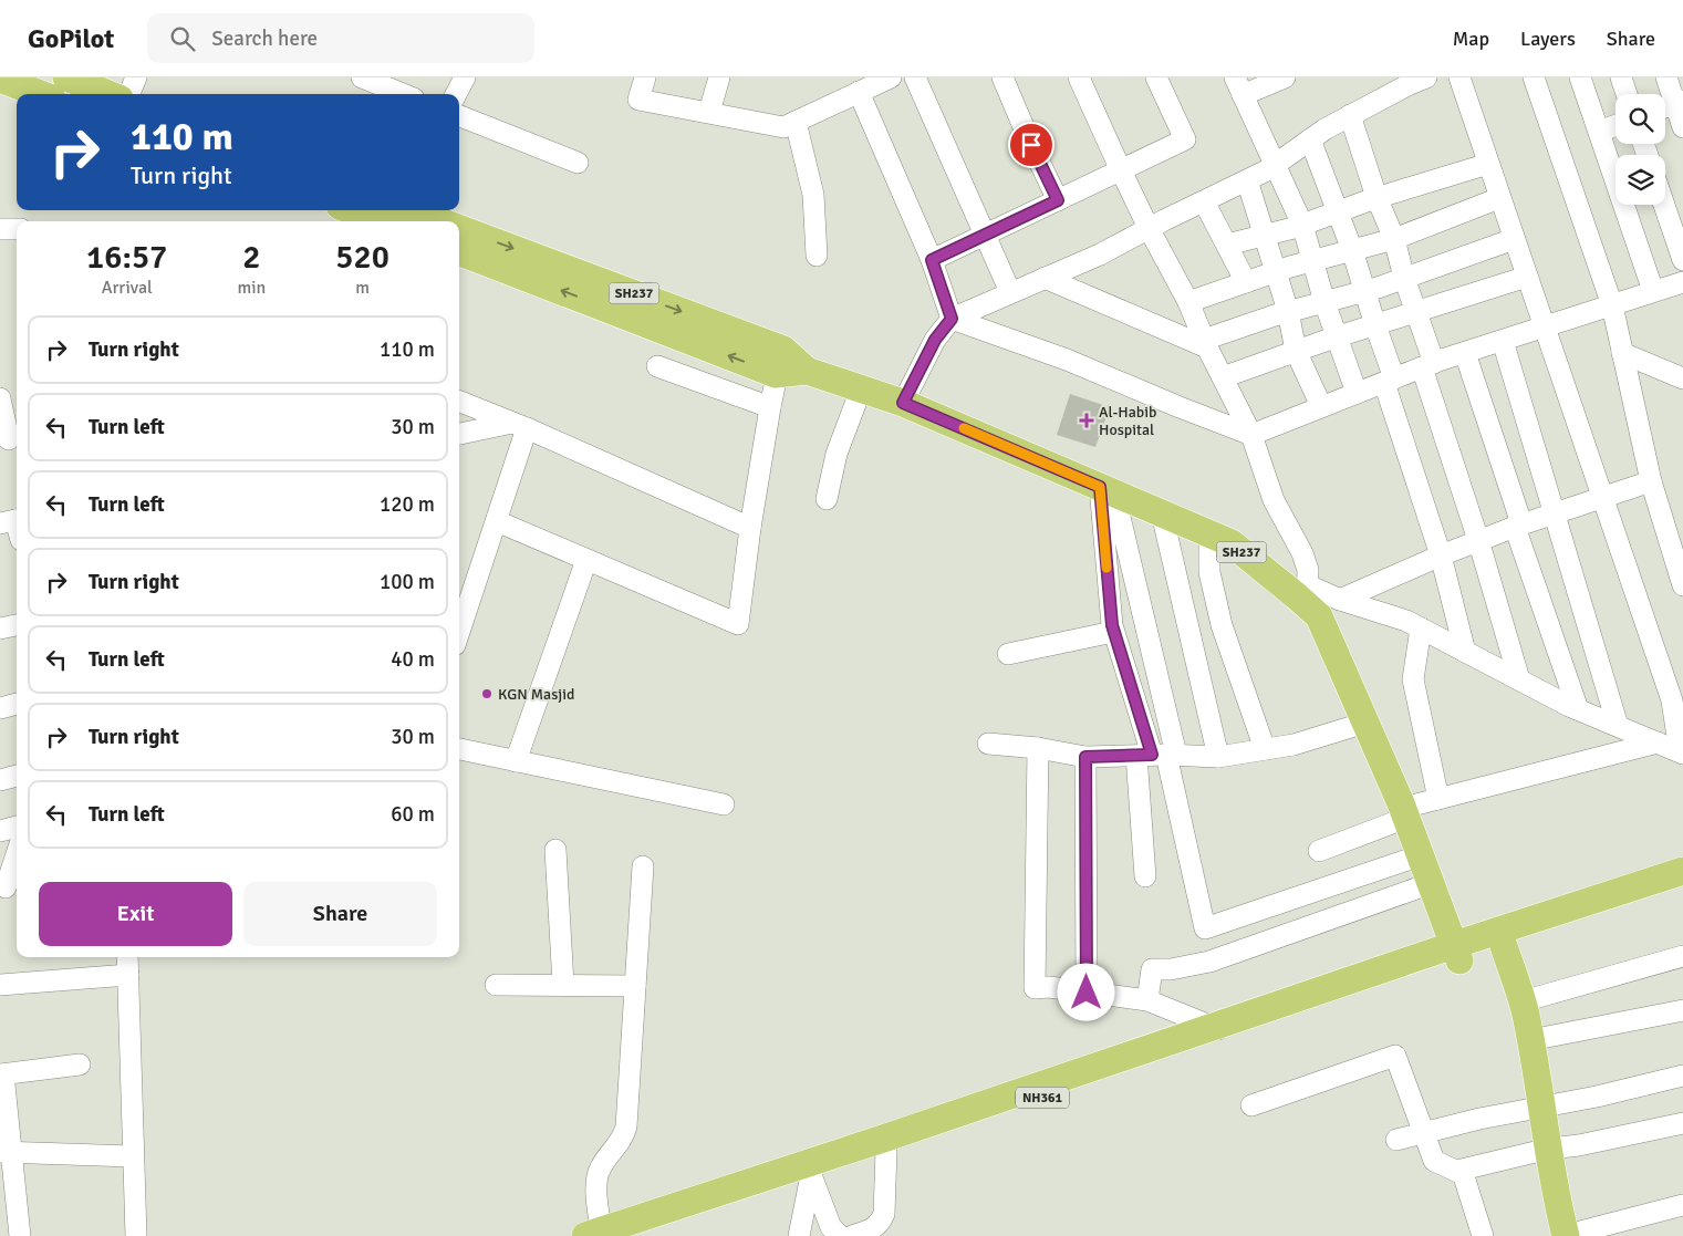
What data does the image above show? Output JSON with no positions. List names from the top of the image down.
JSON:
{
  "streets": {
    "main road": ["SH237", "NH361"]
  },
  "crossings": [
    ["SH237", "NH361"]
  ],
  "places": {
    "health": ["Al-Habib Hospital"],
    "other": ["KGN Masjid"]
  },
  "page": {
    "header": "GoPilot",
    "search": "Search here",
    "nav": ["Map", "Layers", "Share"],
    "turn": ["110 m", "Turn right"],
    "eta": [
      "16:57",
      "Arrival",
      "2",
      "min",
      "520",
      "m"
    ],
    "list": [
      {
        "name": "Turn right",
        "value": "110 m"
      },
      {
        "name": "Turn left",
        "value": "30 m"
      },
      {
        "name": "Turn left",
        "value": "120 m"
      },
      {
        "name": "Turn right",
        "value": "100 m"
      },
      {
        "name": "Turn left",
        "value": "40 m"
      },
      {
        "name": "Turn right",
        "value": "30 m"
      },
      {
        "name": "Turn left",
        "value": "60 m"
      }
    ],
    "buttons": ["Exit", "Share"]
  }
}
